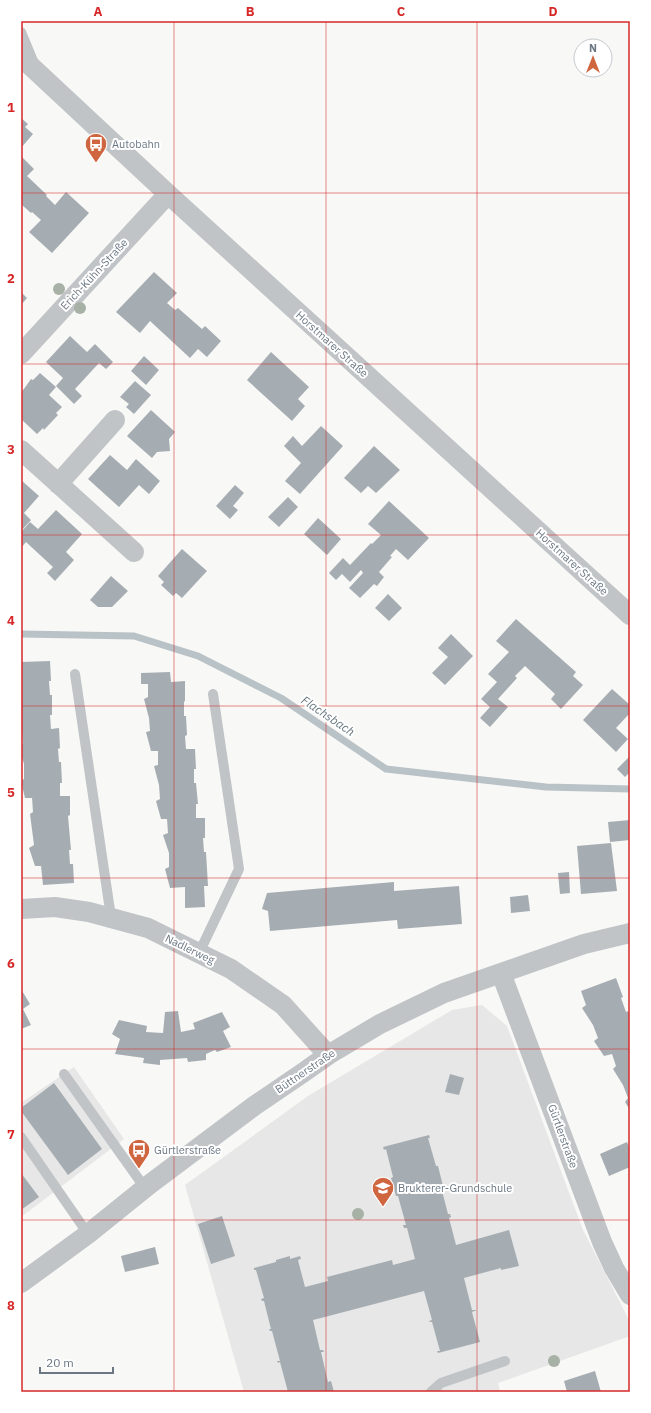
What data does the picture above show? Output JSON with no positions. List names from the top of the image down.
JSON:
{
  "streets": {
    "street": [
      "Erich-Kühn-Straße",
      "Horstmarer Straße",
      "Nadlerweg",
      "Büttnerstraße",
      "Gürtlerstraße"
    ]
  },
  "crossings": [
    ["Erich-Kühn-Straße", "Horstmarer Straße"],
    ["Nadlerweg", "Büttnerstraße"],
    ["Büttnerstraße", "Gürtlerstraße"]
  ],
  "water": ["Flachsbach"],
  "places": {
    "bus stop": ["Autobahn", "Gürtlerstraße"],
    "school or university": ["Brukterer-Grundschule"]
  },
  "scale_bar": "20 m",
  "north": "top",
  "grid": {
    "columns": [
      "A",
      "B",
      "C",
      "D"
    ],
    "rows": [
      "1",
      "2",
      "3",
      "4",
      "5",
      "6",
      "7",
      "8"
    ]
  }
}
